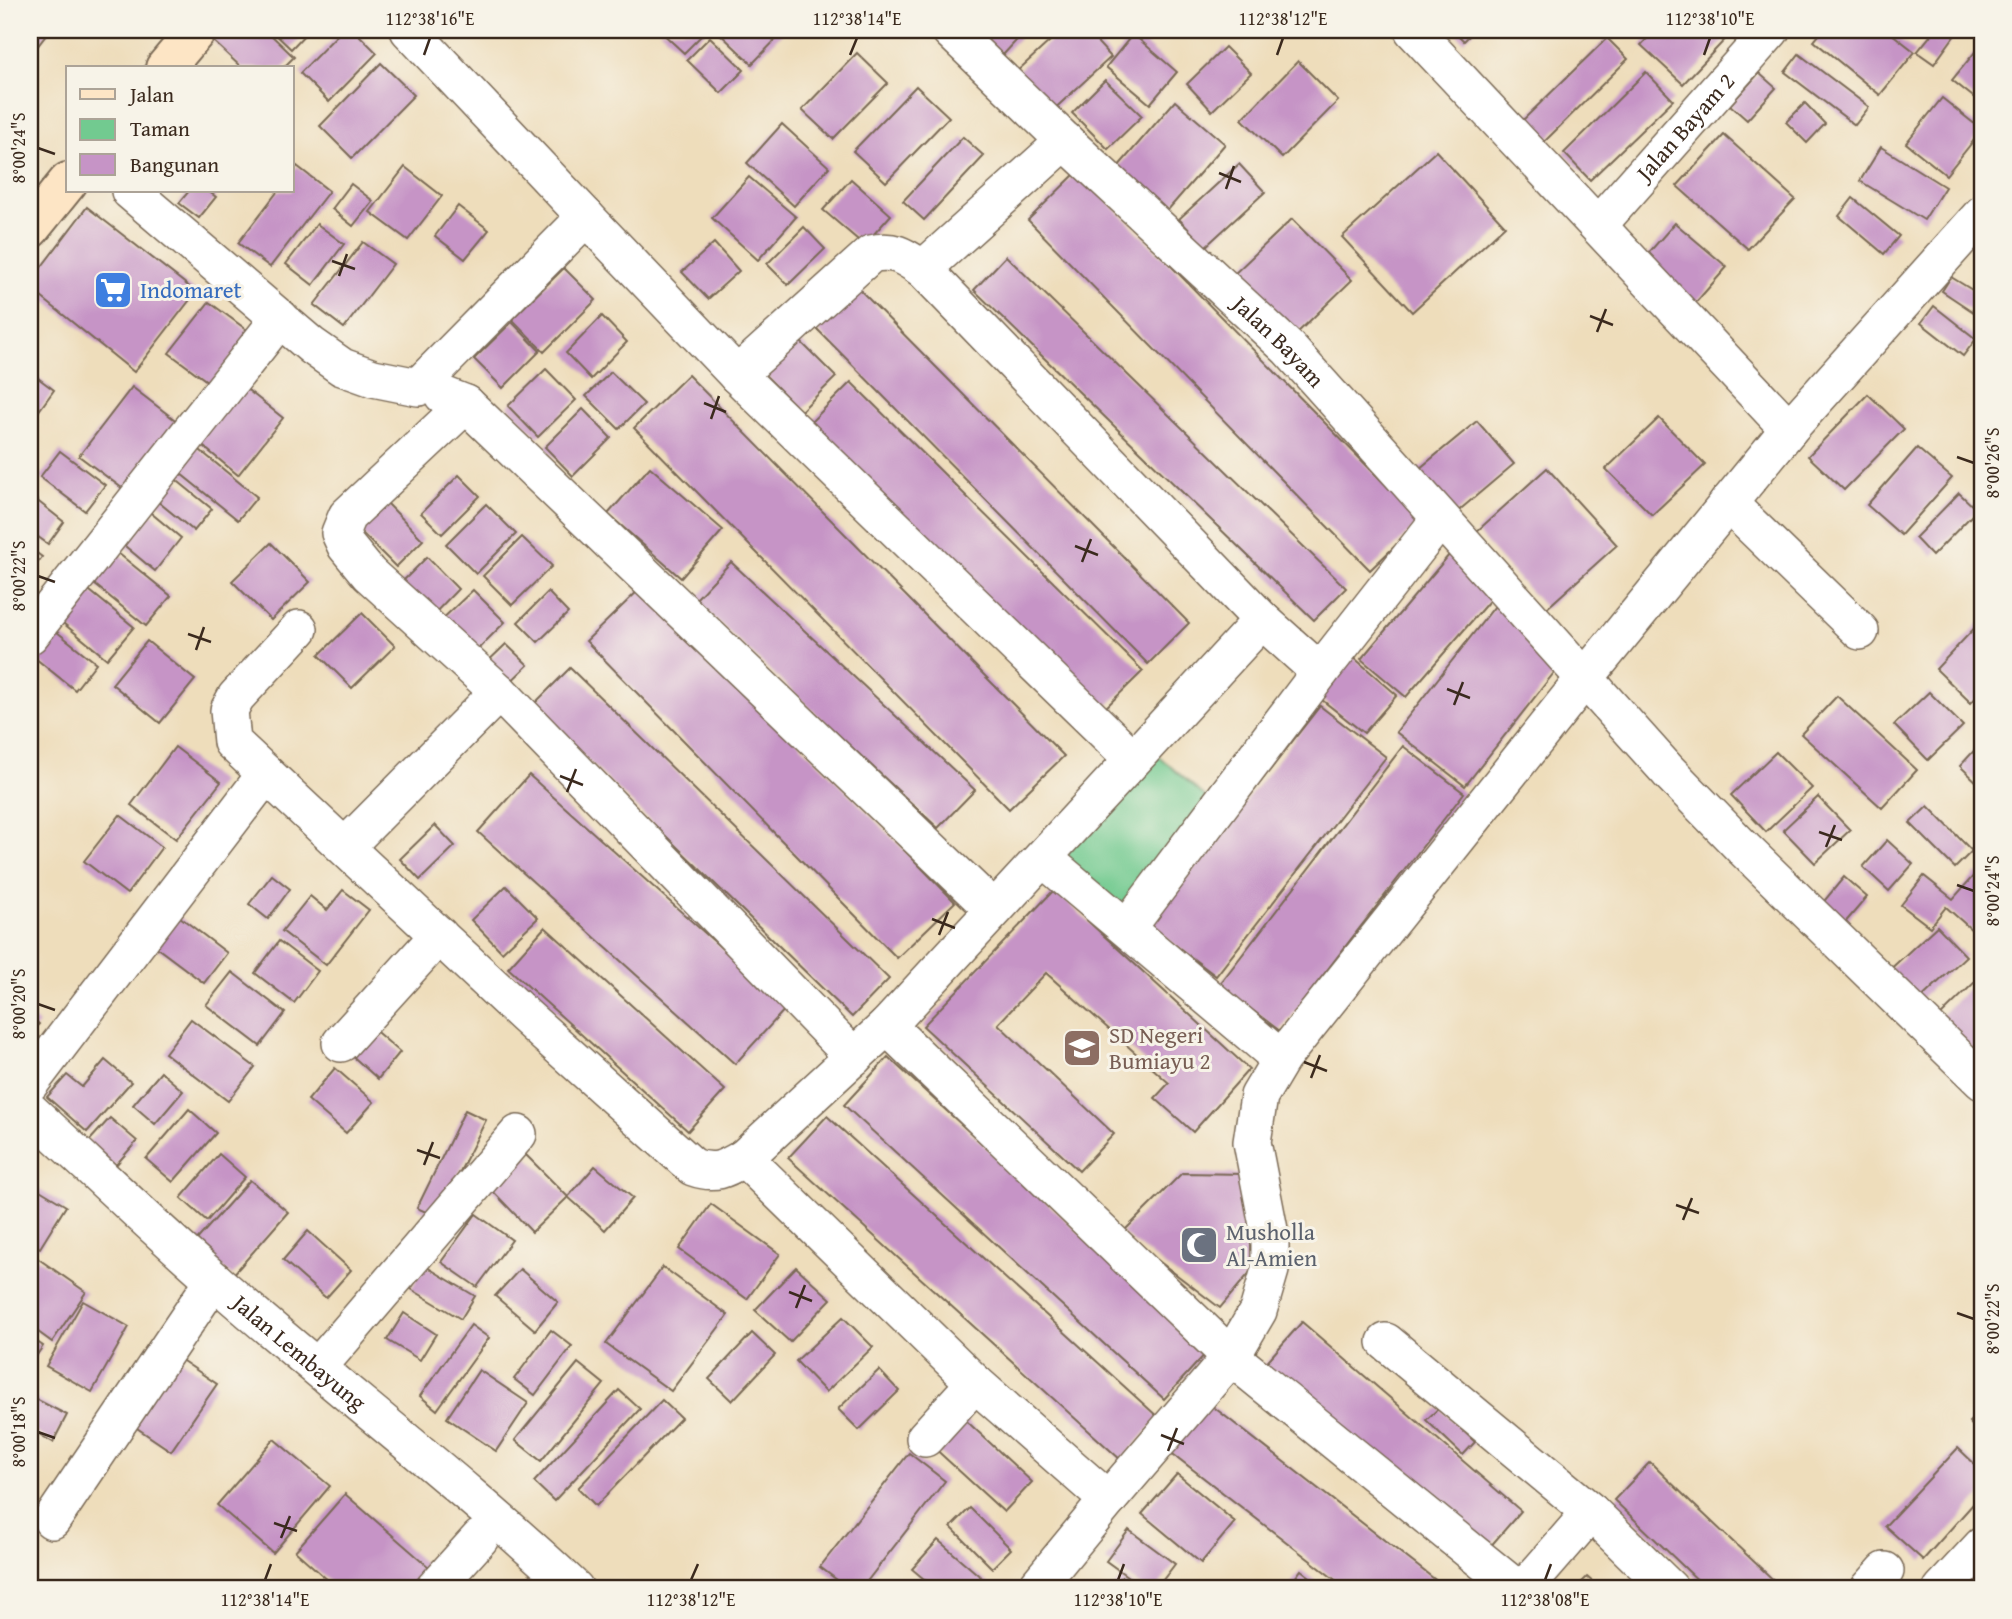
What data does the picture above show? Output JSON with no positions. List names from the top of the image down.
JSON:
{
  "streets": {
    "street": ["Jalan Bayam 2", "Jalan Bayam", "Jalan Lembayung"]
  },
  "places": {
    "supermarket": ["Indomaret"],
    "school or university": ["SD Negeri Bumiayu 2"],
    "mosque": ["Musholla Al-Amien"]
  },
  "legend": ["Jalan", "Taman", "Bangunan"],
  "coordinates": [
    "112°38'16\"E",
    "112°38'14\"E",
    "112°38'12\"E",
    "112°38'10\"E",
    "8°00'24\"S",
    "8°00'26\"S",
    "8°00'22\"S",
    "8°00'20\"S",
    "8°00'18\"S",
    "112°38'08\"E"
  ]
}
